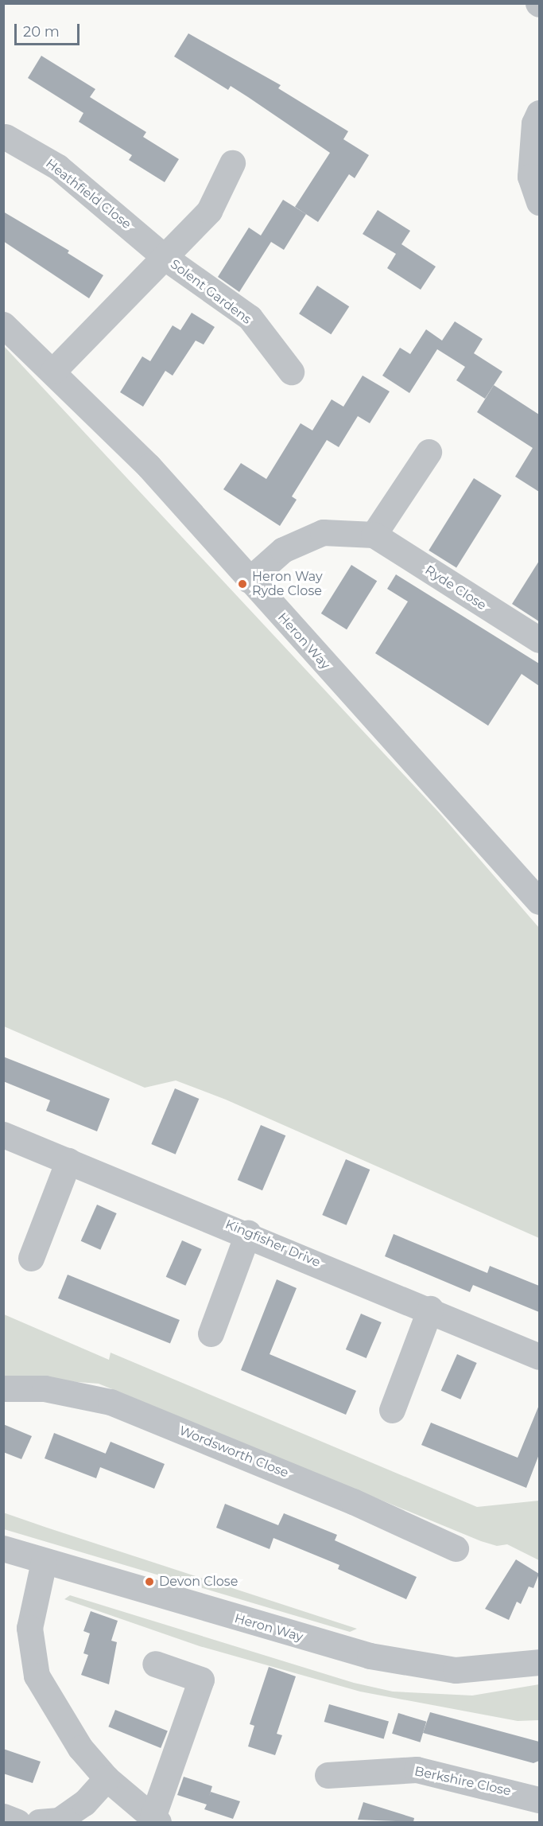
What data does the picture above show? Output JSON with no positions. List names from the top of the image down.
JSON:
{
  "streets": {
    "street": [
      "Heathfield Close",
      "Solent Gardens",
      "Ryde Close",
      "Heron Way",
      "Kingfisher Drive",
      "Wordsworth Close",
      "Berkshire Close"
    ]
  },
  "crossings": [
    ["Heathfield Close", "Solent Gardens"],
    ["Ryde Close", "Heron Way"]
  ],
  "places": ["Heron Way Ryde Close", "Devon Close"],
  "scale_bar": "20 m"
}
